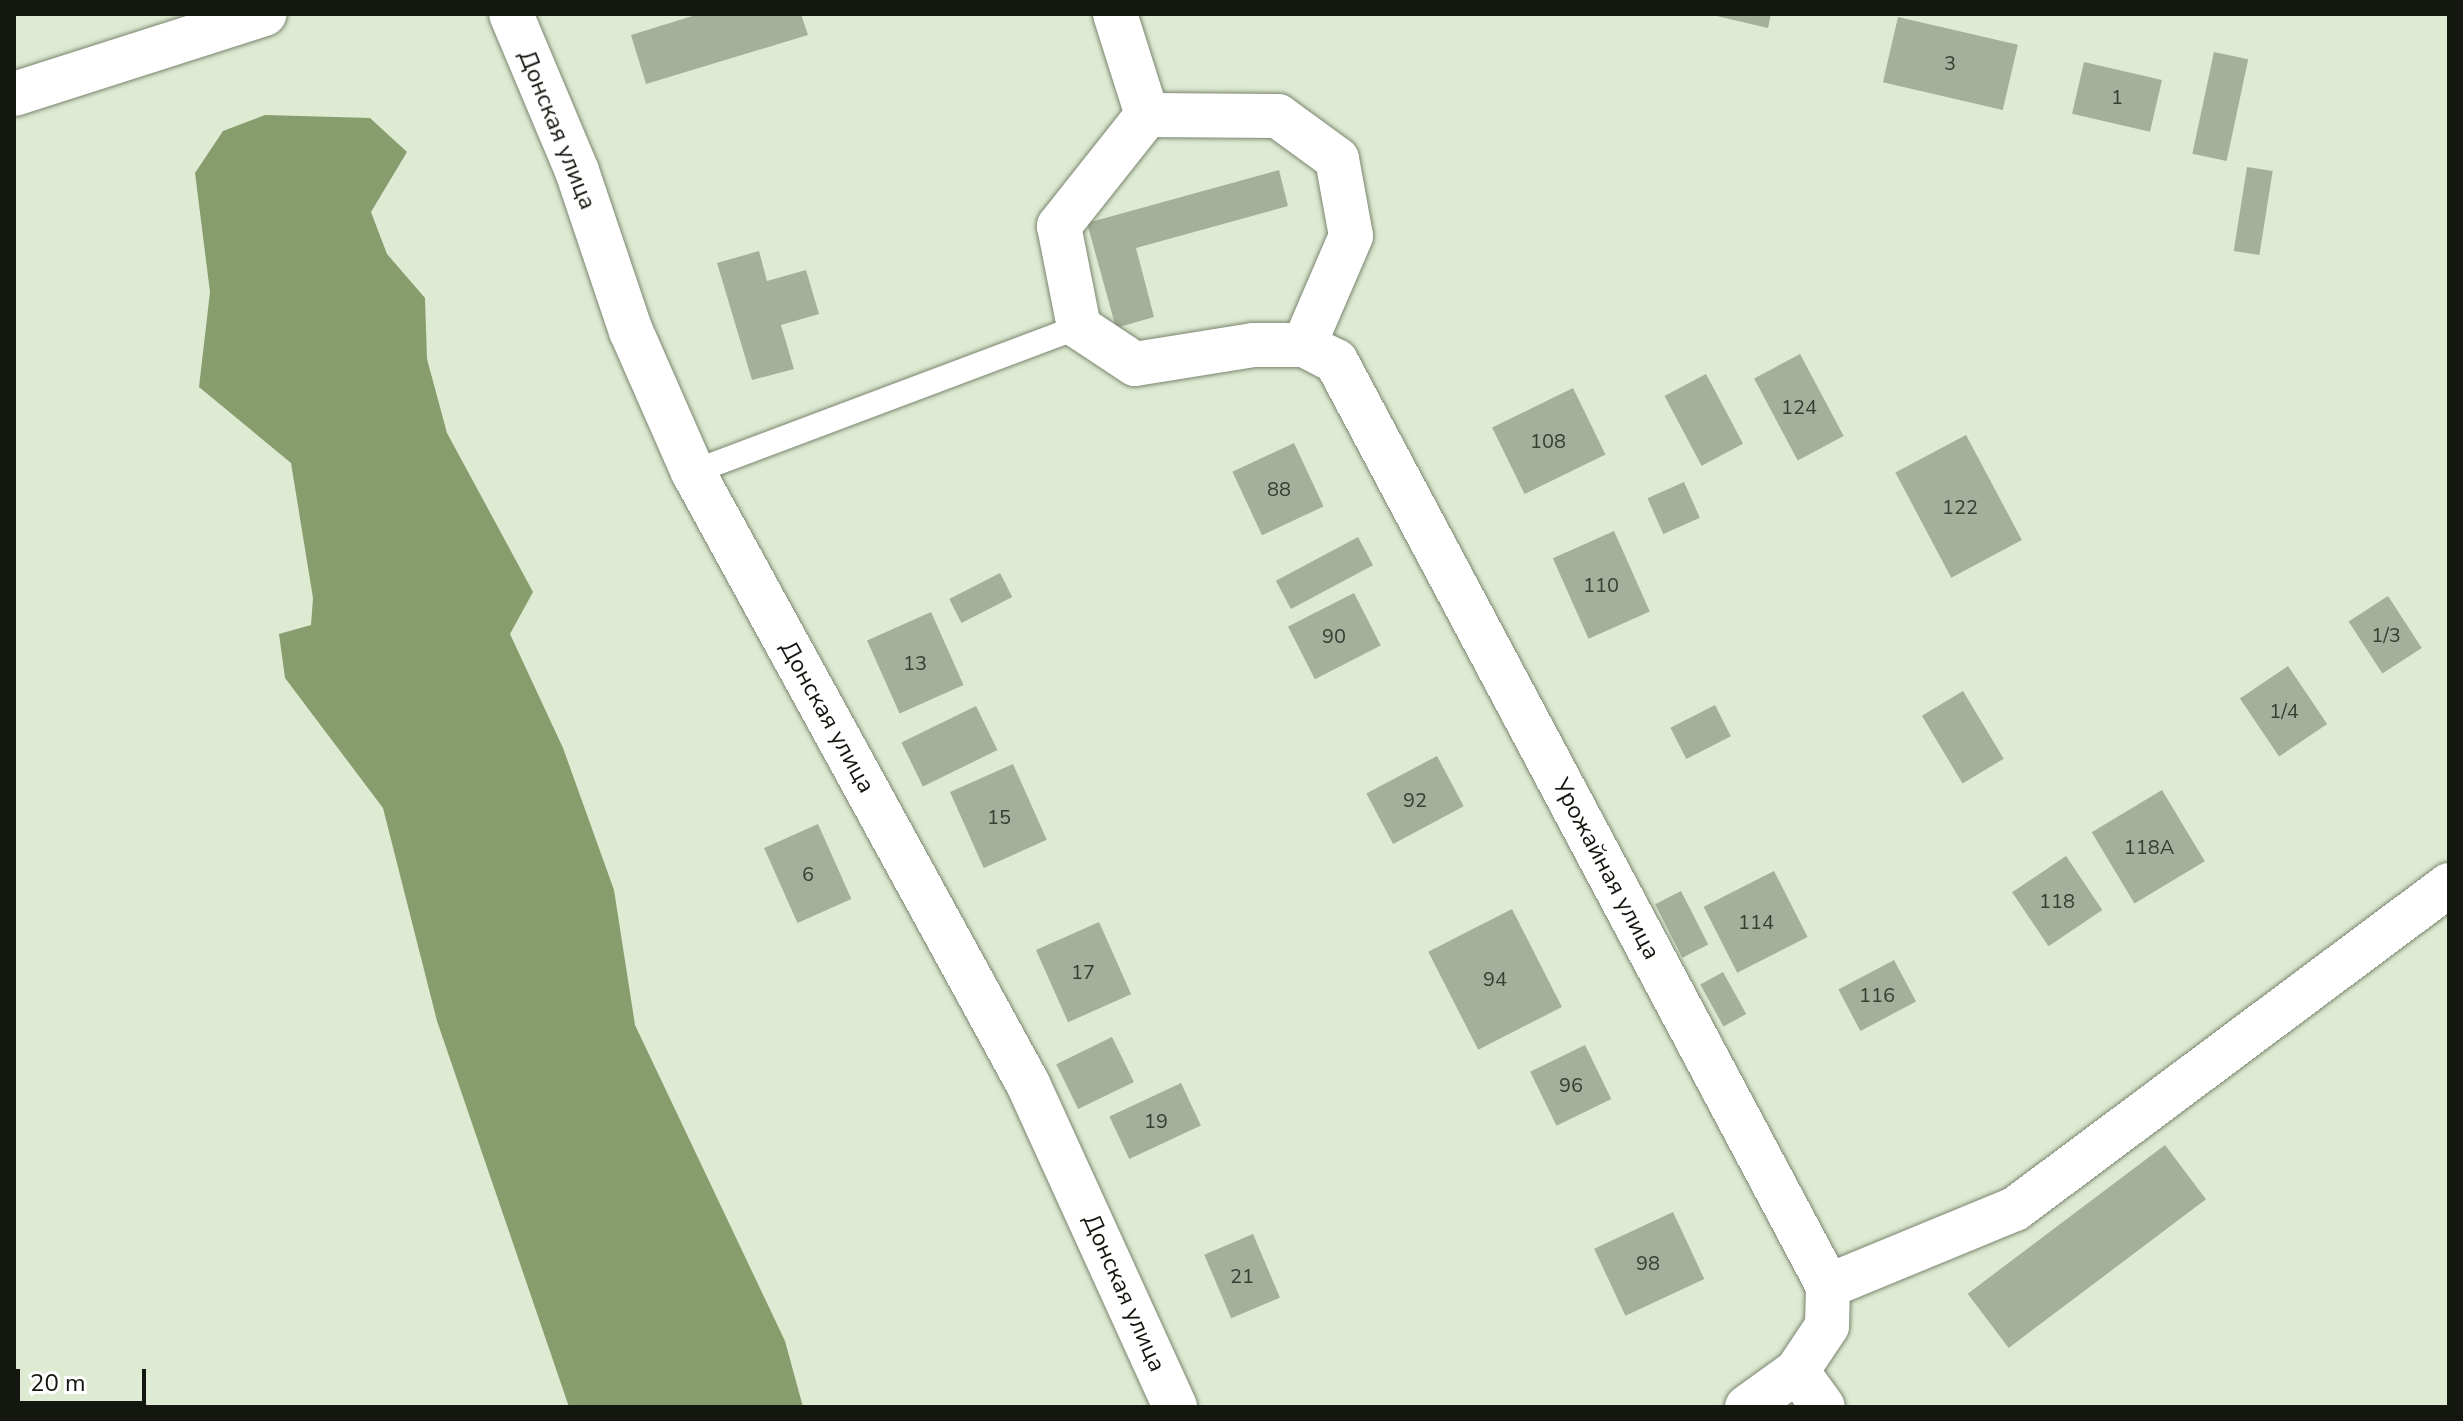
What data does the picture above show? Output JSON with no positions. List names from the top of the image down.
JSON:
{
  "streets": {
    "street": ["Донская улица", "Урожайная улица"]
  },
  "house_numbers": [
    "3",
    "1",
    "124",
    "108",
    "88",
    "122",
    "110",
    "1/3",
    "90",
    "13",
    "1/4",
    "92",
    "15",
    "118А",
    "6",
    "118",
    "114",
    "17",
    "94",
    "116",
    "96",
    "19",
    "98",
    "21"
  ],
  "scale_bar": "20 m"
}
